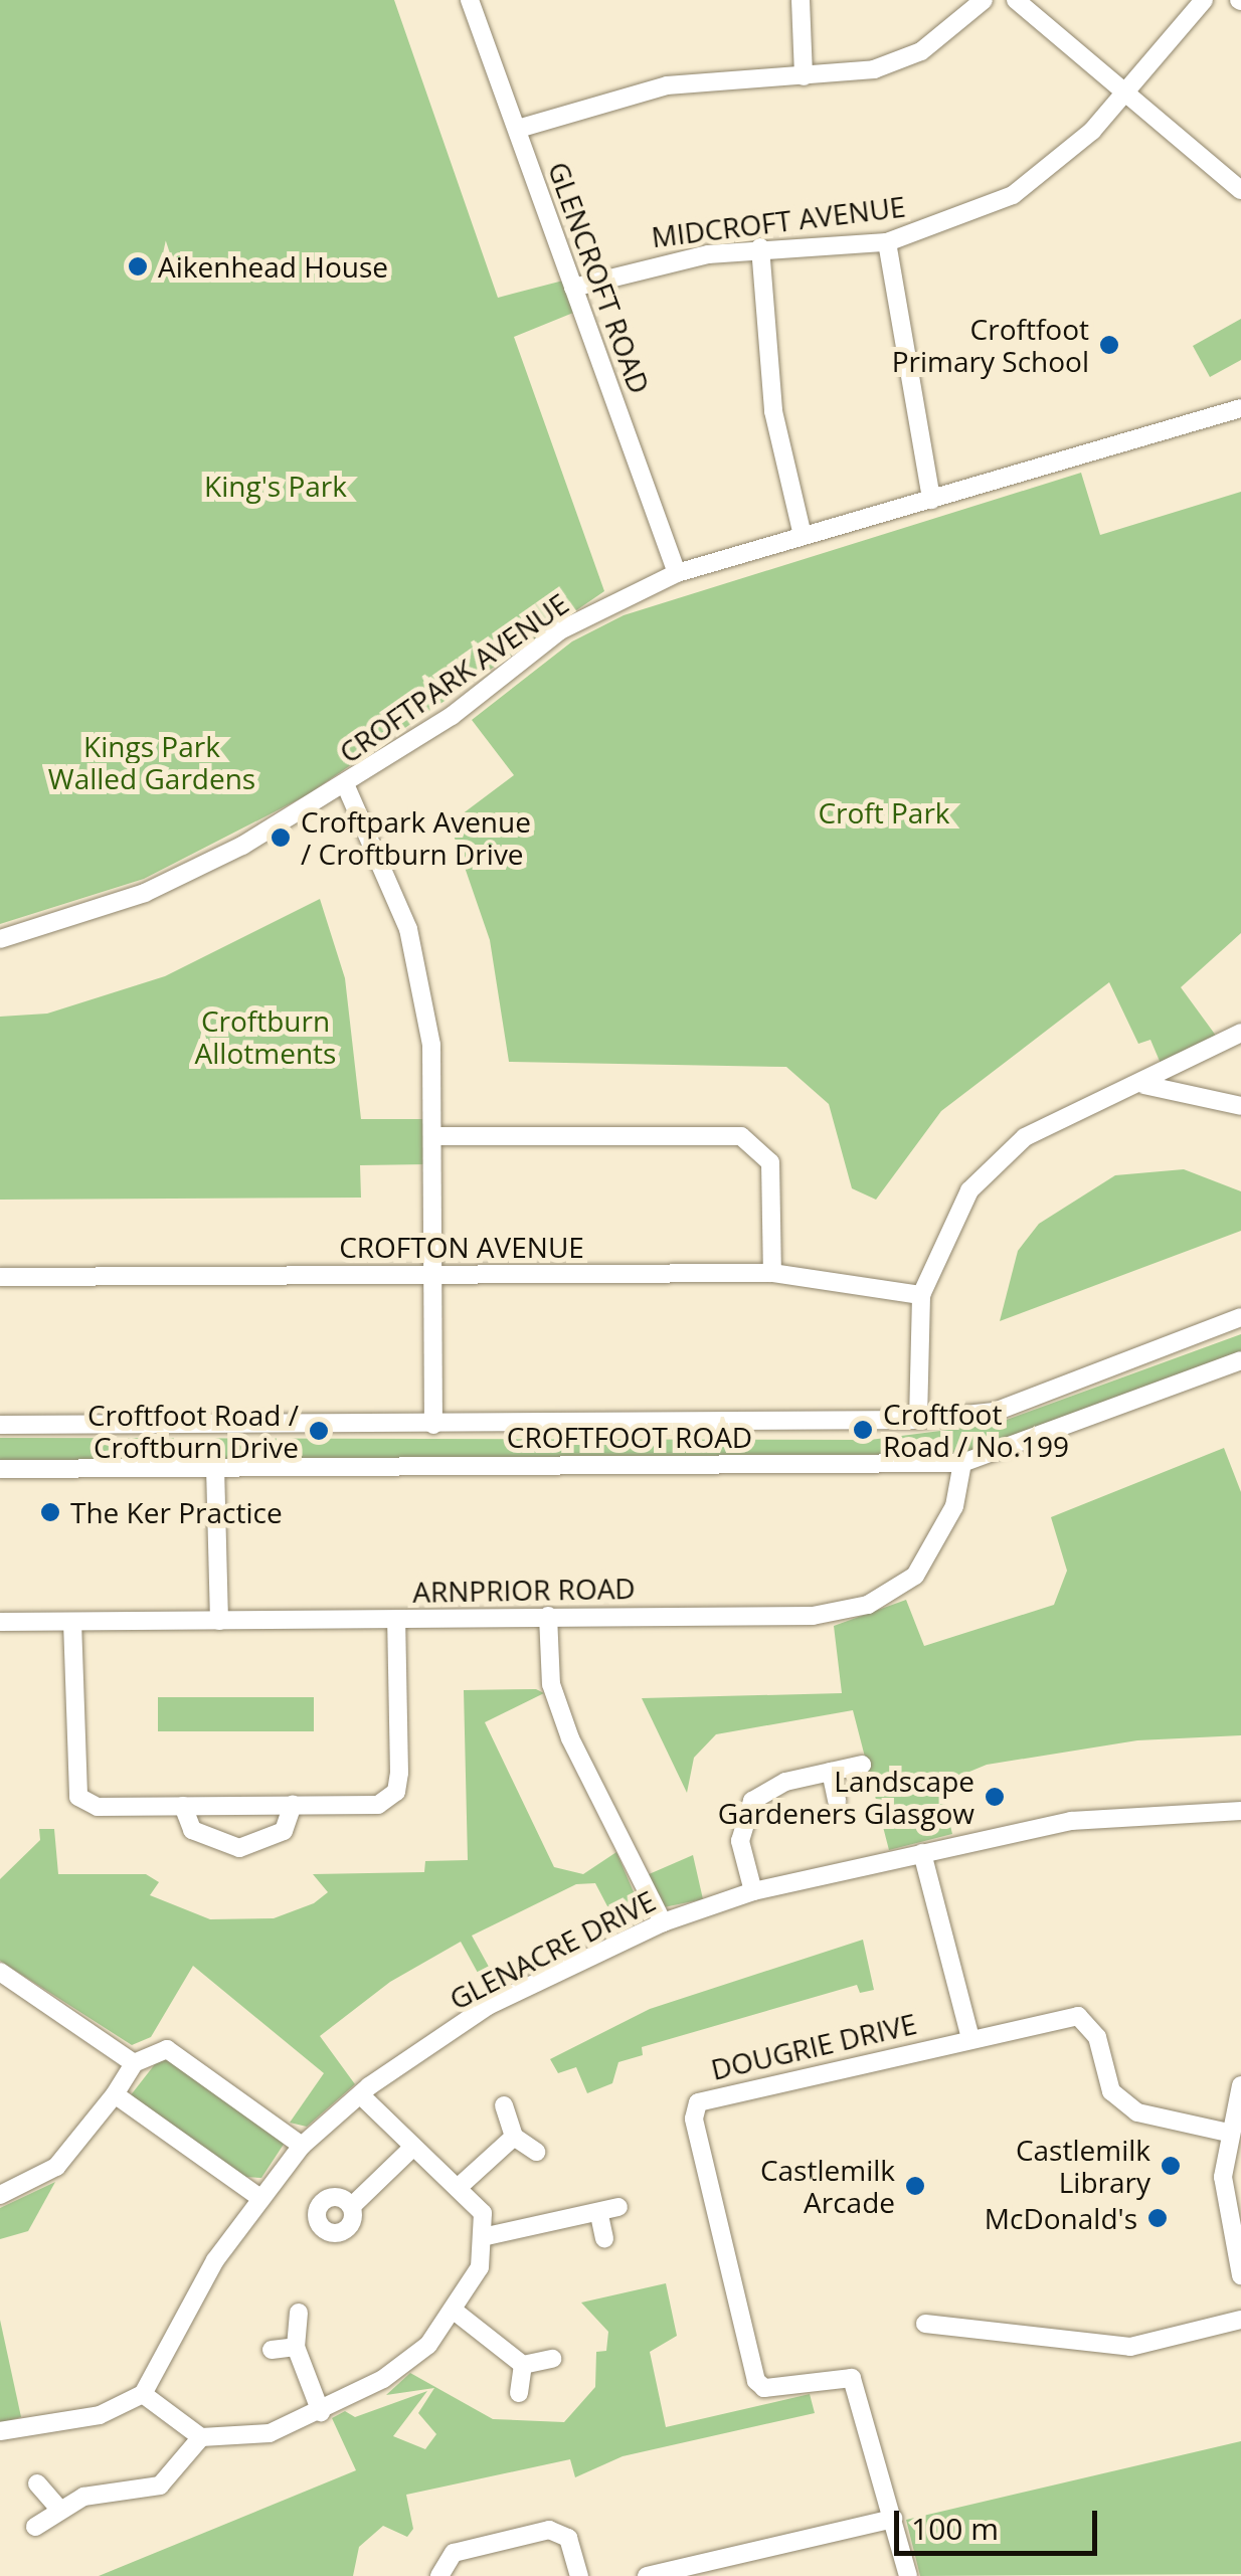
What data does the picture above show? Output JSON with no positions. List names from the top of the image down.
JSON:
{
  "streets": {
    "street": [
      "MIDCROFT AVENUE",
      "GLENCROFT ROAD",
      "CROFTPARK AVENUE",
      "CROFTON AVENUE",
      "CROFTFOOT ROAD",
      "ARNPRIOR ROAD",
      "GLENACRE DRIVE",
      "DOUGRIE DRIVE"
    ]
  },
  "crossings": [
    ["MIDCROFT AVENUE", "GLENCROFT ROAD"],
    ["GLENCROFT ROAD", "CROFTPARK AVENUE"],
    ["CROFTFOOT ROAD", "ARNPRIOR ROAD"]
  ],
  "parks": [
    "King's Park",
    "Kings Park Walled Gardens",
    "Croft Park",
    "Croftburn Allotments"
  ],
  "places": [
    "Aikenhead House",
    "Croftfoot Primary School",
    "Croftpark Avenue / Croftburn Drive",
    "Croftfoot Road / No.199",
    "Croftfoot Road / Croftburn Drive",
    "The Ker Practice",
    "Landscape Gardeners Glasgow",
    "Castlemilk Library",
    "Castlemilk Arcade",
    "McDonald's"
  ],
  "scale_bar": "100 m"
}
